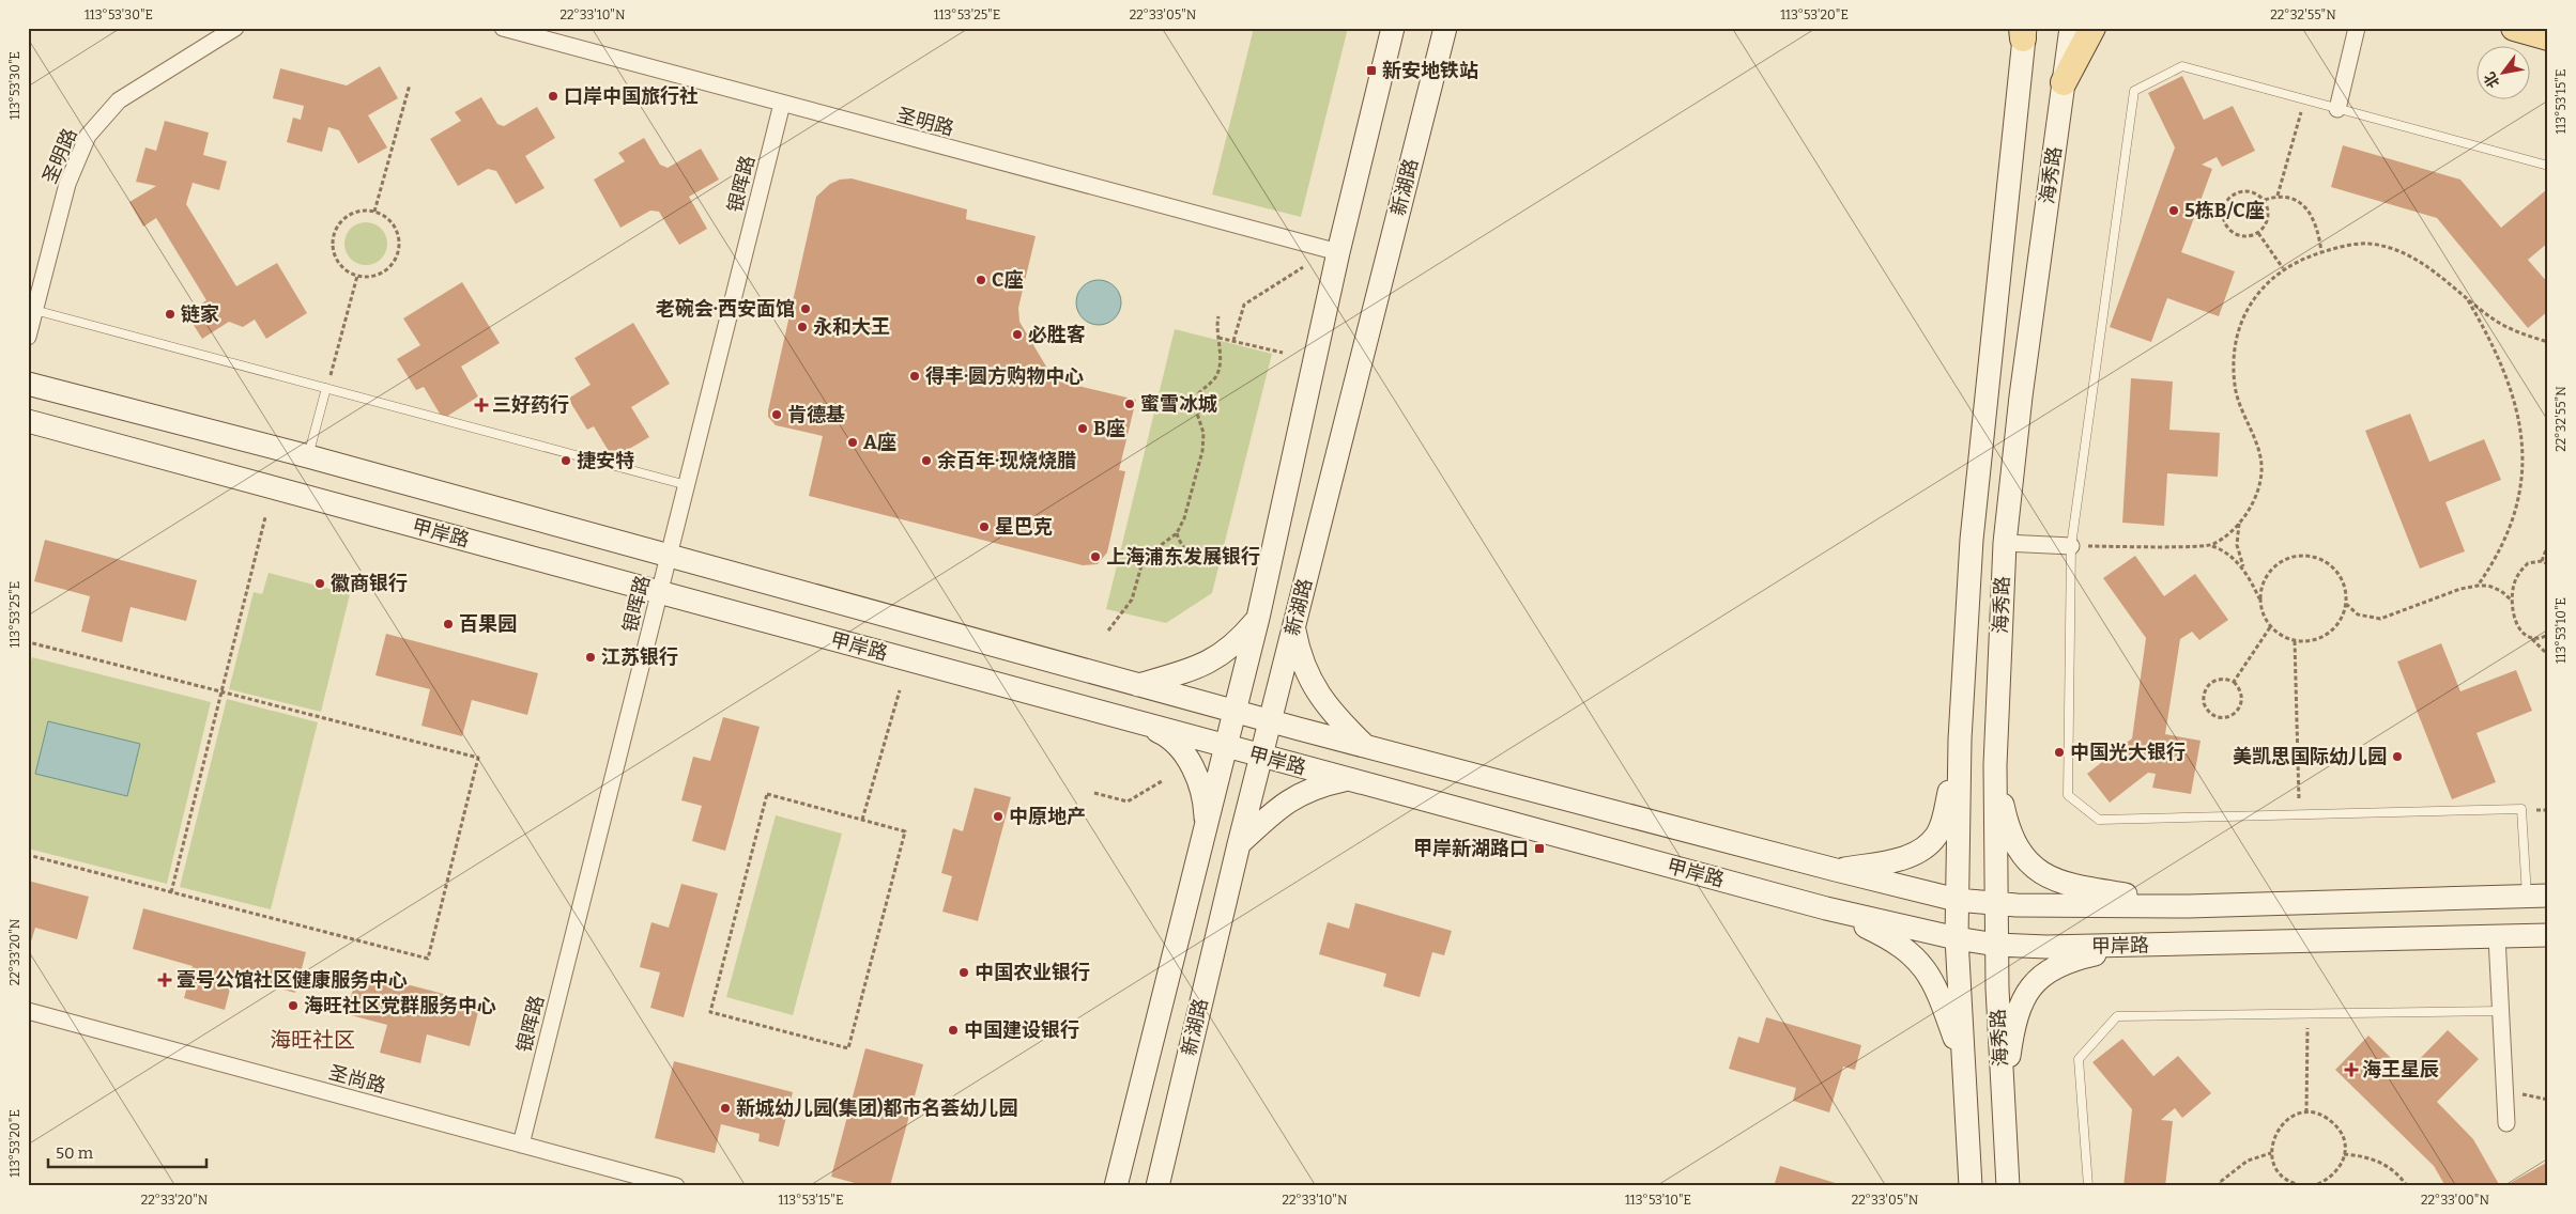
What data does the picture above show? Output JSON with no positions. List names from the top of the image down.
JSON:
{
  "streets": {
    "main road": ["海秀路", "新湖路", "甲岸路"],
    "street": ["圣明路", "银晖路", "圣尚路"]
  },
  "crossings": [
    ["圣明路", "银晖路"],
    ["圣明路", "新湖路"],
    ["海秀路", "甲岸路"],
    ["银晖路", "甲岸路"],
    ["银晖路", "圣尚路"],
    ["新湖路", "甲岸路"]
  ],
  "districts": ["海旺社区"],
  "places": {
    "transit": ["新安地铁站", "甲岸新湖路口"],
    "other": [
      "口岸中国旅行社",
      "5栋B/C座",
      "C座",
      "老碗会·西安面馆",
      "链家",
      "永和大王",
      "必胜客",
      "得丰·圆方购物中心",
      "蜜雪冰城",
      "肯德基",
      "B座",
      "A座",
      "捷安特",
      "余百年·现烧烧腊",
      "星巴克",
      "上海浦东发展银行",
      "徽商银行",
      "百果园",
      "江苏银行",
      "中国光大银行",
      "美凯思国际幼儿园",
      "中原地产",
      "中国农业银行",
      "海旺社区党群服务中心",
      "中国建设银行",
      "新城幼儿园(集团)都市名荟幼儿园"
    ],
    "health": ["三好药行", "壹号公馆社区健康服务中心", "海王星辰"]
  },
  "scale_bar": "50 m",
  "north": "bottom left",
  "coordinates": [
    "113°53'30\"E",
    "22°33'10\"N",
    "113°53'25\"E",
    "22°33'05\"N",
    "113°53'20\"E",
    "22°32'55\"N",
    "113°53'15\"E",
    "113°53'10\"E",
    "22°33'20\"N",
    "22°33'00\"N"
  ]
}
